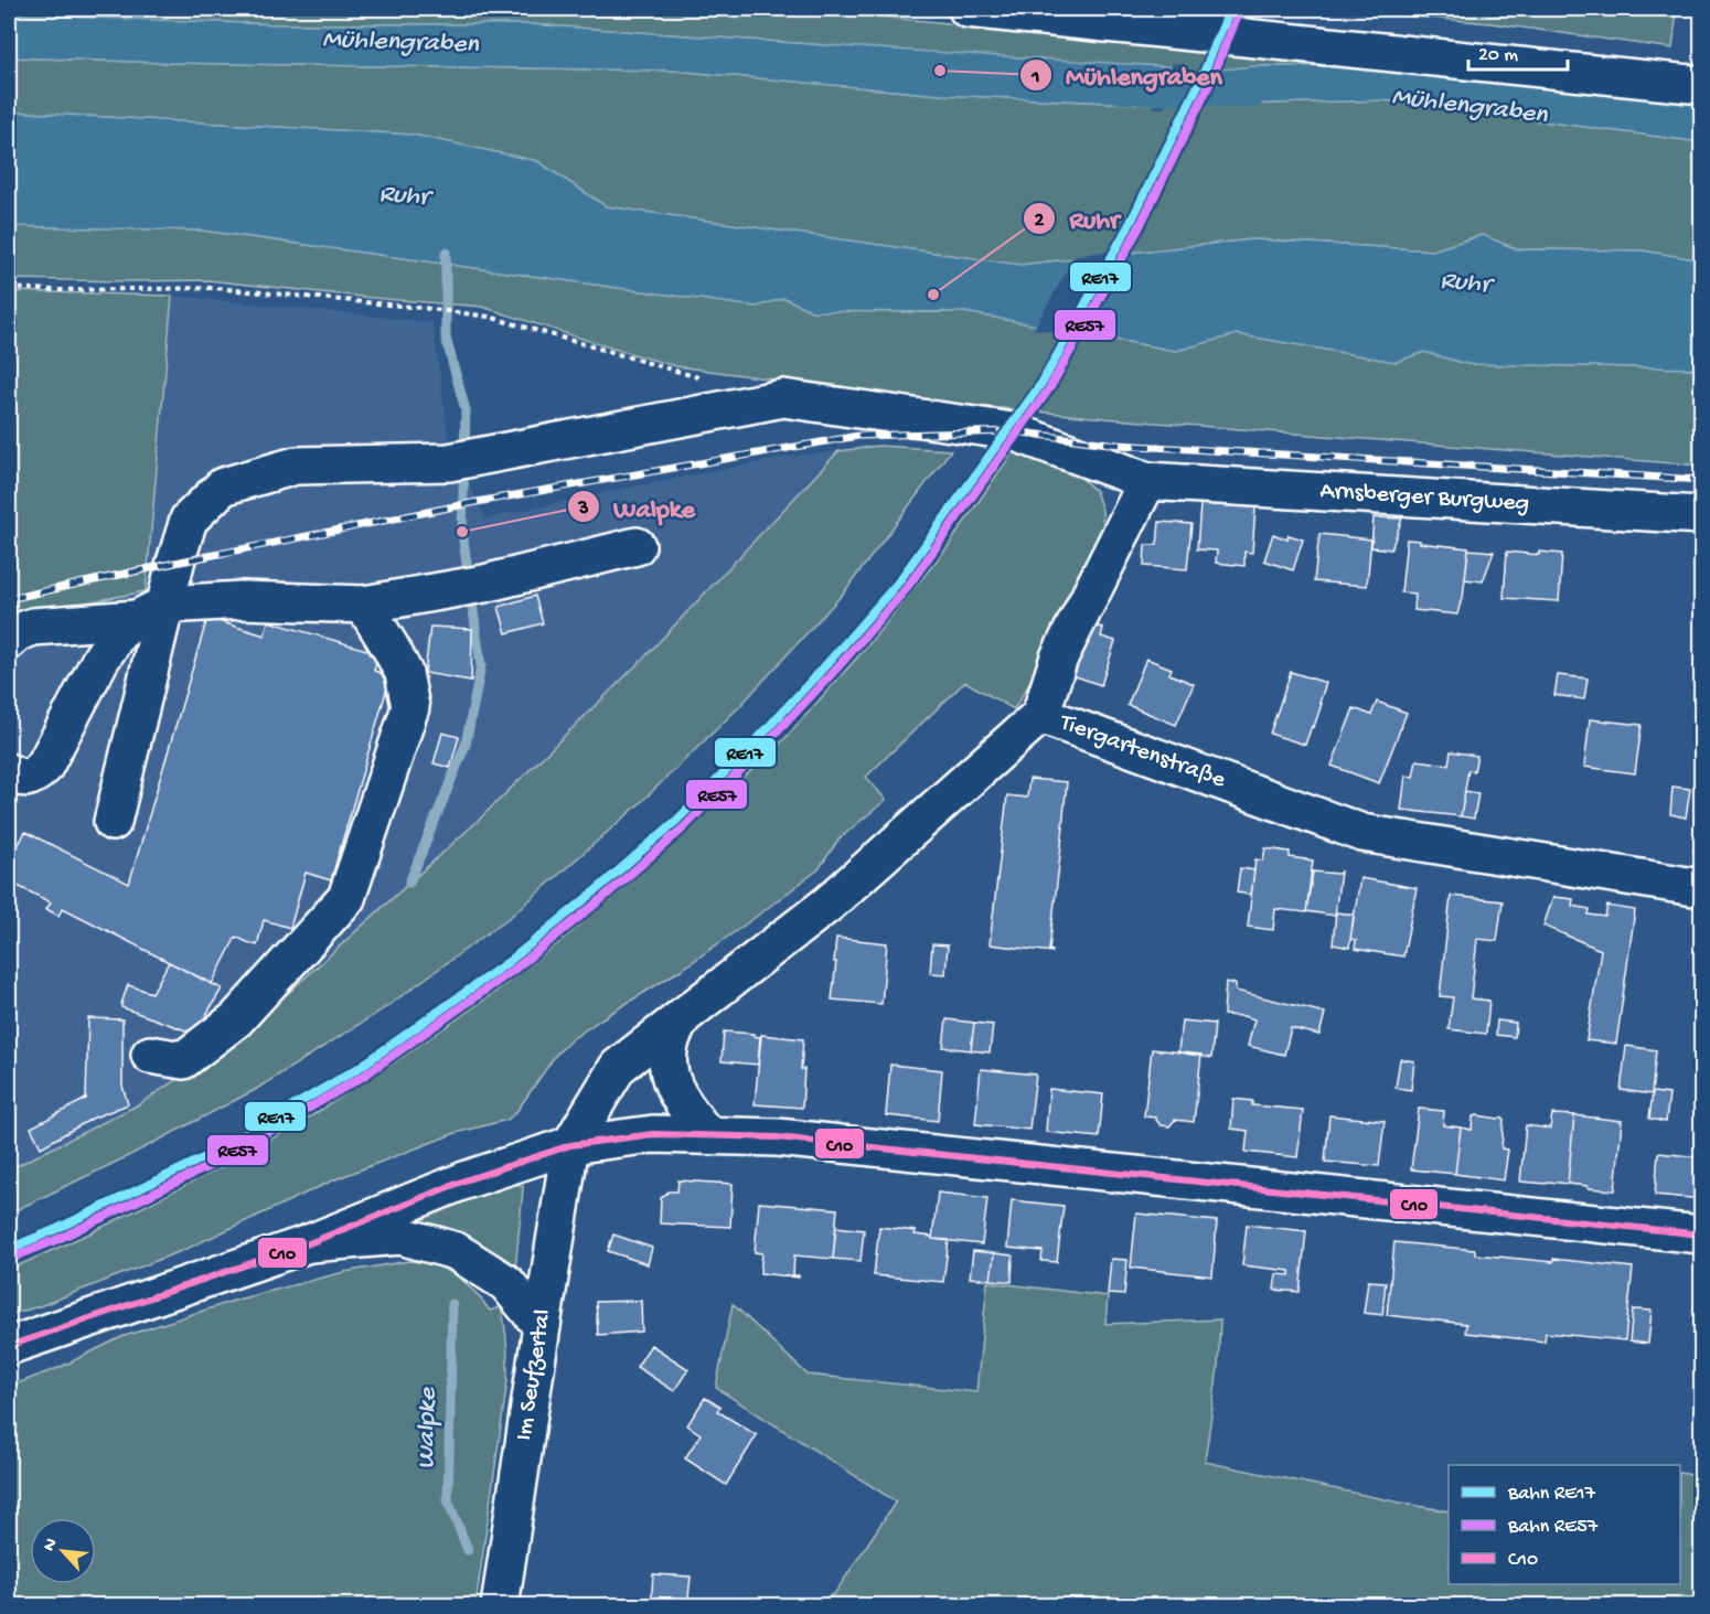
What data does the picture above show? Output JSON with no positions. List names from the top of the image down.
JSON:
{
  "streets": {
    "street": ["Arnsberger Burgweg", "Tiergartenstraße", "Im Seufzertal"]
  },
  "crossings": [
    ["Tiergartenstraße", "Im Seufzertal"]
  ],
  "water": ["Mühlengraben", "Ruhr", "Walpke"],
  "places": ["Mühlengraben", "Ruhr", "Walpke"],
  "lines": ["rail line RE17", "rail line RE57", "transit line C10"],
  "legend": ["Bahn RE17", "Bahn RE57", "C10"],
  "scale_bar": "20 m",
  "north": "top left"
}
